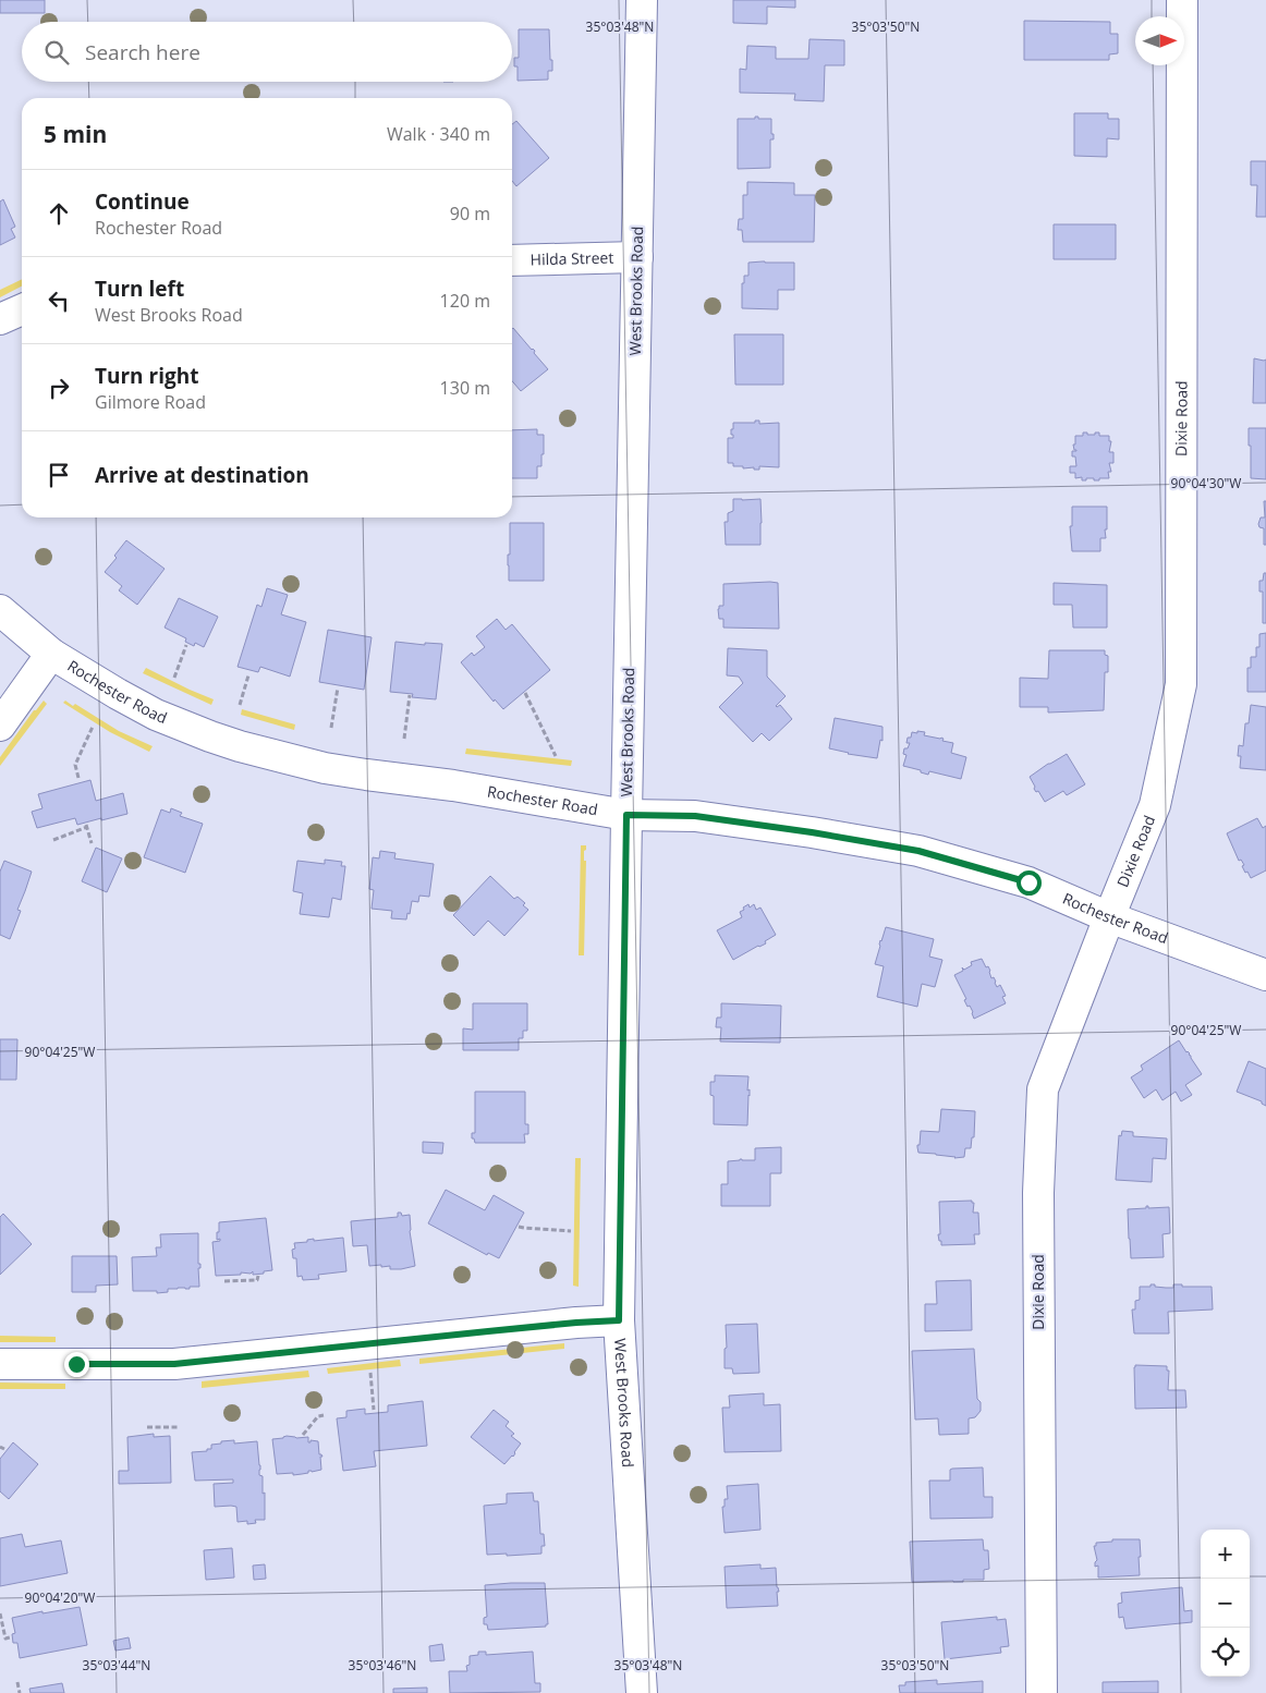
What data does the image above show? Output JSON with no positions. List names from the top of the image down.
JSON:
{
  "streets": {
    "street": [
      "Hilda Street",
      "West Brooks Road",
      "Dixie Road",
      "Rochester Road"
    ]
  },
  "crossings": [
    ["Hilda Street", "West Brooks Road"],
    ["West Brooks Road", "Rochester Road"],
    ["Dixie Road", "Rochester Road"]
  ],
  "north": "right",
  "page": {
    "search": "Search here",
    "heading": ["5 min", "Walk · 340 m"],
    "list": [
      ["Continue", "Rochester Road", "90 m"],
      ["Turn left", "West Brooks Road", "120 m"],
      ["Turn right", "Gilmore Road", "130 m"],
      "Arrive at destination"
    ],
    "map_buttons": ["+", "−"]
  },
  "coordinates": [
    "35°03'48\"N",
    "35°03'50\"N",
    "90°04'30\"W",
    "90°04'25\"W",
    "90°04'20\"W",
    "35°03'44\"N",
    "35°03'46\"N"
  ]
}
